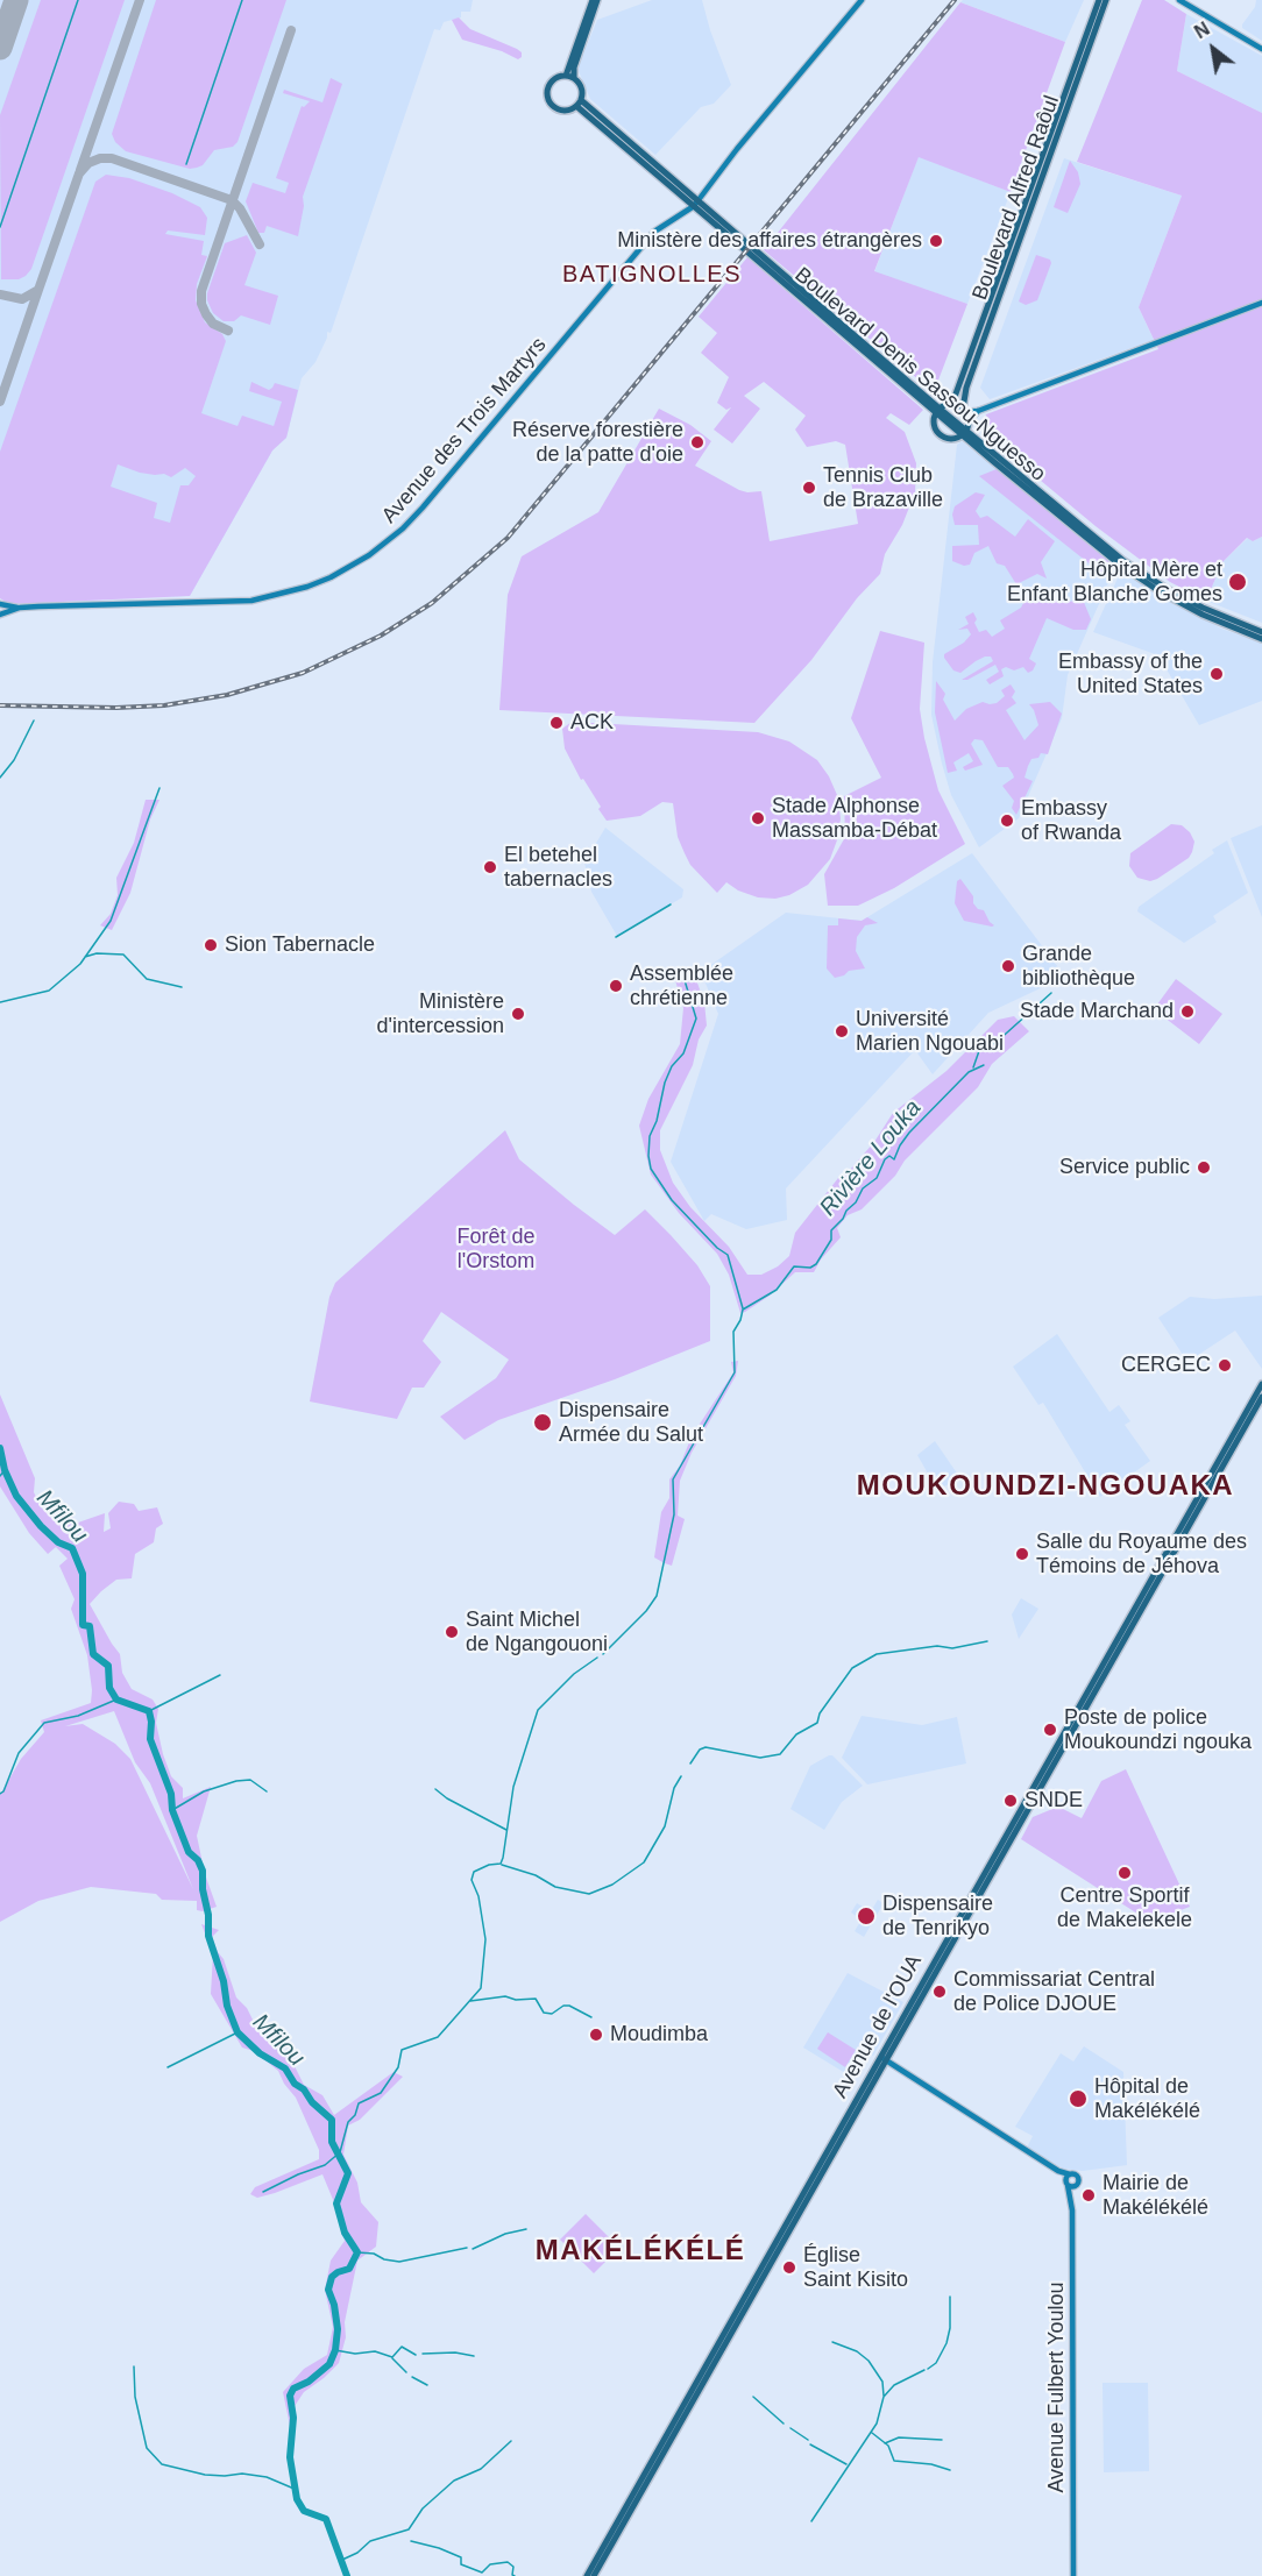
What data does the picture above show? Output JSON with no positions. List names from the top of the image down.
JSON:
{
  "streets": {
    "main road": [
      "Boulevard Alfred Raôul",
      "Boulevard Denis Sassou-Nguesso",
      "Avenue des Trois Martyrs",
      "Avenue de l'OUA",
      "Avenue Fulbert Youlou"
    ]
  },
  "crossings": [
    ["Boulevard Denis Sassou-Nguesso", "Avenue des Trois Martyrs"]
  ],
  "districts": ["BATIGNOLLES", "MOUKOUNDZI-NGOUAKA", "MAKÉLÉKÉLÉ"],
  "water": ["Rivière Louka", "Mfilou"],
  "parks": ["Forêt de l'Orstom"],
  "places": [
    "Ministère des affaires étrangères",
    "Réserve forestière de la patte d'oie",
    "Tennis Club de Brazaville",
    "Hôpital Mère et Enfant Blanche Gomes",
    "Embassy of the United States",
    "ACK",
    "Stade Alphonse Massamba-Débat",
    "Embassy of Rwanda",
    "El betehel tabernacles",
    "Sion Tabernacle",
    "Grande bibliothèque",
    "Assemblée chrétienne",
    "Stade Marchand",
    "Ministère d'intercession",
    "Université Marien Ngouabi",
    "Service public",
    "CERGEC",
    "Dispensaire Armée du Salut",
    "Salle du Royaume des Témoins de Jéhova",
    "Saint Michel de Ngangouoni",
    "Poste de police Moukoundzi ngouka",
    "SNDE",
    "Centre Sportif de Makelekele",
    "Dispensaire de Tenrikyo",
    "Commissariat Central de Police DJOUE",
    "Moudimba",
    "Hôpital de Makélékélé",
    "Mairie de Makélékélé",
    "Église Saint Kisito"
  ],
  "north": "top left"
}
